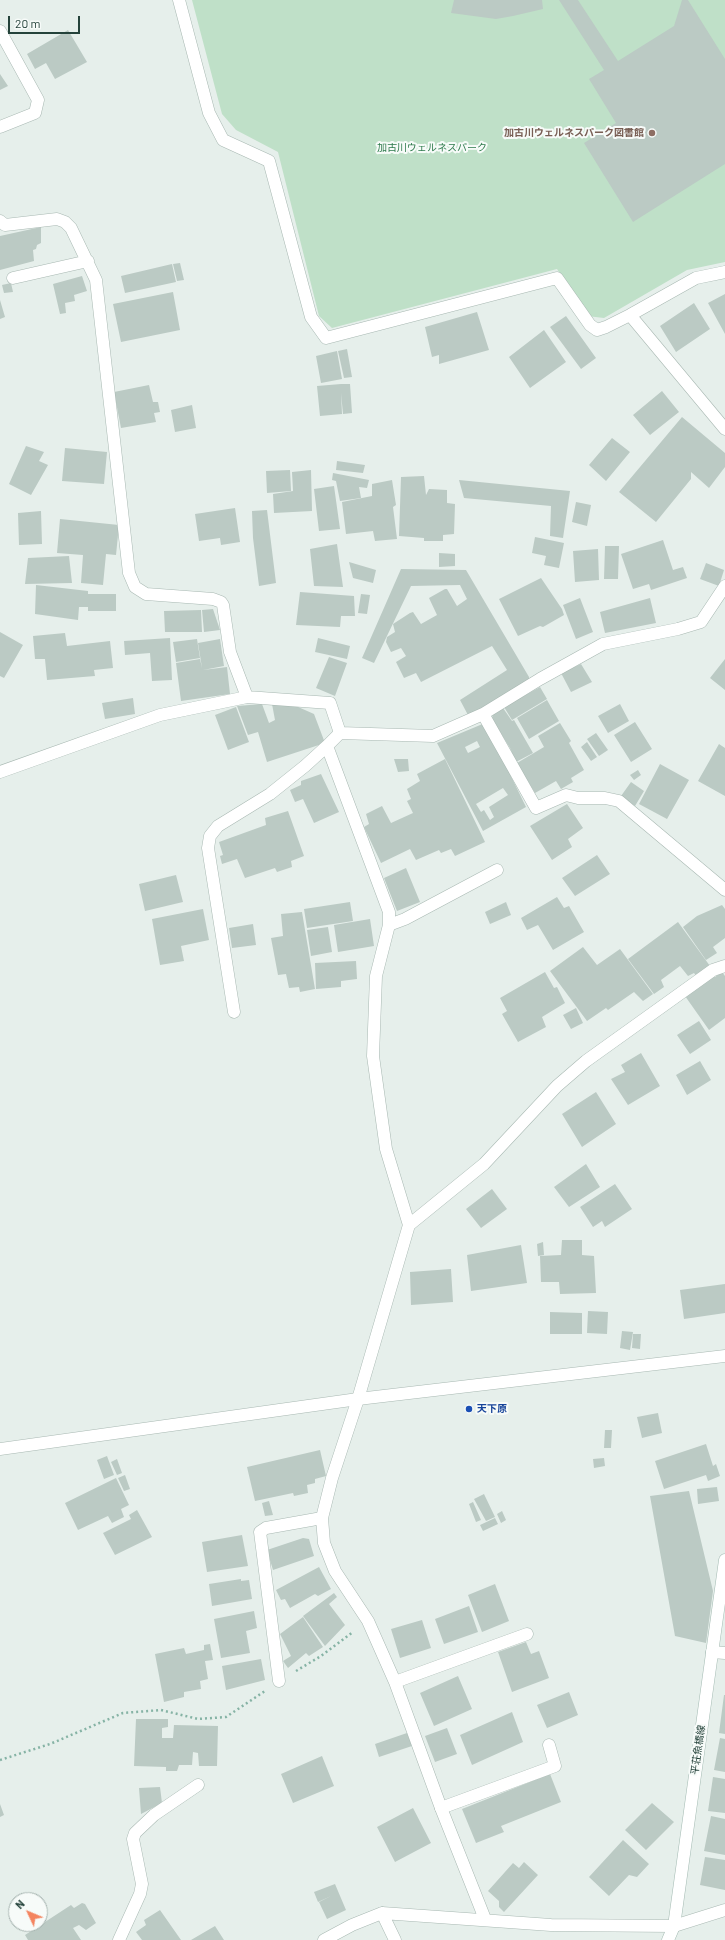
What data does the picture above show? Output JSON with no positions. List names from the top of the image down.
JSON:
{
  "streets": {
    "street": ["平荘魚橋線"]
  },
  "parks": ["加古川ウェルネスパーク"],
  "places": ["加古川ウェルネスパーク図書館", "天下原"],
  "scale_bar": "20 m",
  "north": "top left"
}
